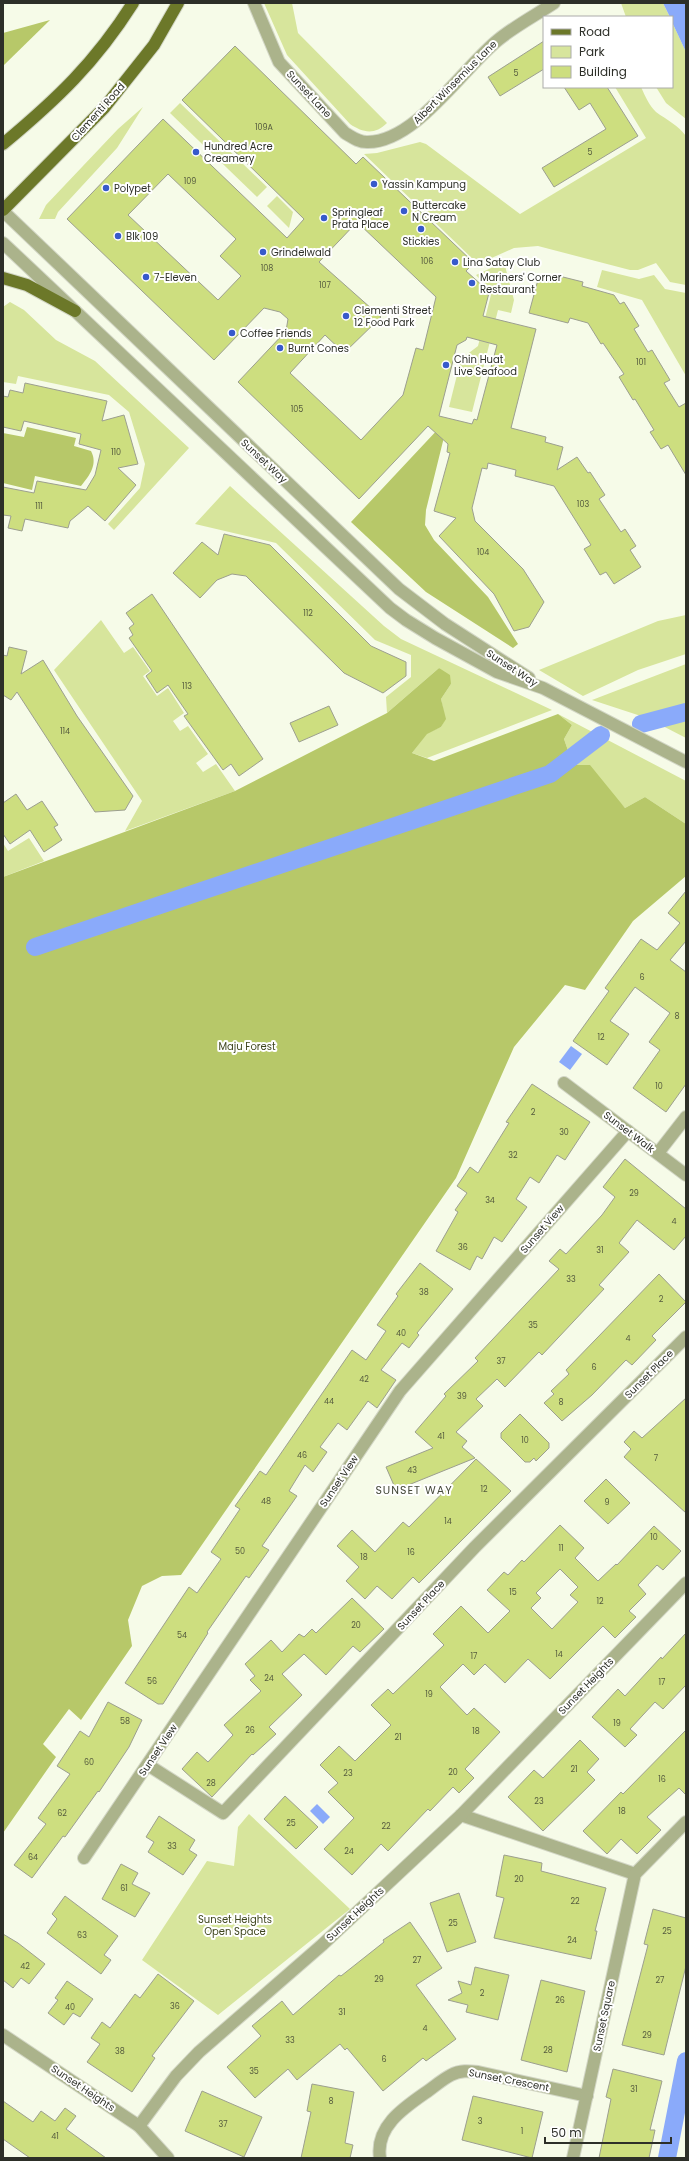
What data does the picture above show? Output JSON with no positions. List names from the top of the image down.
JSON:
{
  "streets": {
    "main road": ["Clementi Road"],
    "street": [
      "Albert Winsemius Lane",
      "Sunset Lane",
      "Sunset Way",
      "Sunset Walk",
      "Sunset View",
      "Sunset Place",
      "Sunset Heights",
      "Sunset Square",
      "Sunset Crescent"
    ]
  },
  "crossings": [
    ["Albert Winsemius Lane", "Sunset Lane"],
    ["Clementi Road", "Sunset Way"],
    ["Sunset Walk", "Sunset View"],
    ["Sunset View", "Sunset Place"],
    ["Sunset Square", "Sunset Crescent"]
  ],
  "districts": ["SUNSET WAY"],
  "parks": ["Maju Forest", "Sunset Heights Open Space"],
  "places": [
    "Hundred Acre Creamery",
    "Yassin Kampung",
    "Polypet",
    "Buttercake N Cream",
    "Springleaf Prata Place",
    "Stickies",
    "Blk 109",
    "Grindelwald",
    "Lina Satay Club",
    "7-Eleven",
    "Mariners' Corner Restaurant",
    "Clementi Street 12 Food Park",
    "Coffee Friends",
    "Burnt Cones",
    "Chin Huat Live Seafood"
  ],
  "house_numbers": [
    "5",
    "109A",
    "5",
    "109",
    "106",
    "108",
    "107",
    "101",
    "105",
    "110",
    "103",
    "111",
    "104",
    "112",
    "113",
    "114",
    "6",
    "8",
    "12",
    "10",
    "2",
    "30",
    "32",
    "29",
    "34",
    "4",
    "36",
    "31",
    "33",
    "38",
    "2",
    "35",
    "40",
    "4",
    "37",
    "6",
    "42",
    "39",
    "44",
    "8",
    "41",
    "10",
    "46",
    "7",
    "43",
    "12",
    "48",
    "9",
    "14",
    "10",
    "11",
    "50",
    "16",
    "18",
    "15",
    "12",
    "20",
    "54",
    "14",
    "17",
    "24",
    "56",
    "17",
    "19",
    "58",
    "19",
    "26",
    "18",
    "21",
    "60",
    "21",
    "20",
    "23",
    "16",
    "28",
    "23",
    "18",
    "62",
    "25",
    "22",
    "33",
    "24",
    "64",
    "20",
    "61",
    "22",
    "25",
    "25",
    "63",
    "24",
    "27",
    "42",
    "29",
    "27",
    "2",
    "26",
    "36",
    "40",
    "31",
    "4",
    "29",
    "33",
    "28",
    "38",
    "6",
    "35",
    "31",
    "8",
    "3",
    "37",
    "1",
    "41"
  ],
  "legend": ["Road", "Park", "Building"],
  "scale_bar": "50 m"
}
